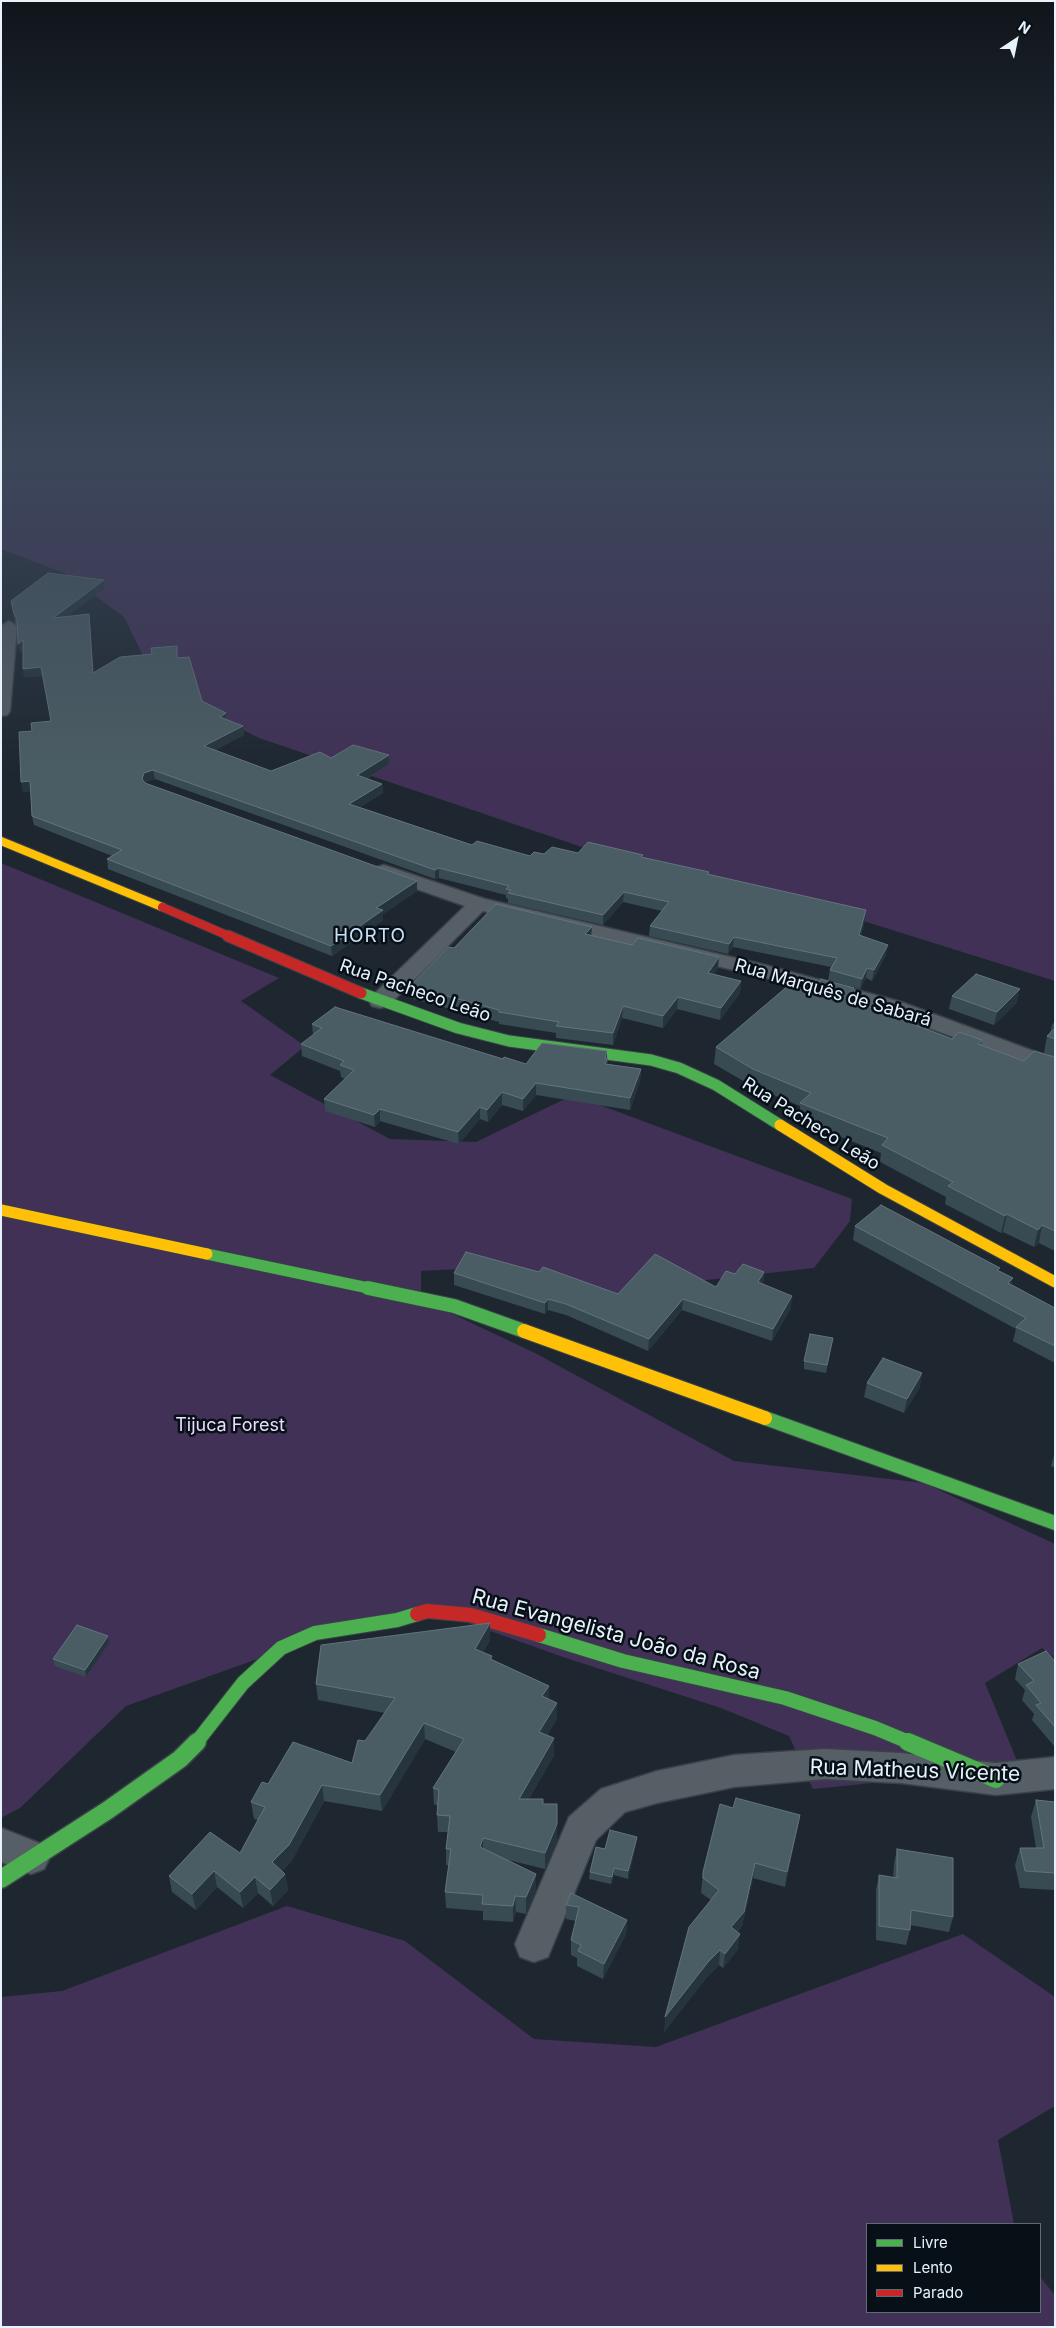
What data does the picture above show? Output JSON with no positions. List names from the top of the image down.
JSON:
{
  "streets": {
    "street": [
      "Rua Pacheco Leão",
      "Rua Marquês de Sabará",
      "Rua Evangelista João da Rosa",
      "Rua Matheus Vicente"
    ]
  },
  "crossings": [
    ["Rua Evangelista João da Rosa", "Rua Matheus Vicente"]
  ],
  "districts": ["HORTO"],
  "parks": ["Tijuca Forest"],
  "legend": ["Livre", "Lento", "Parado"],
  "north": "top right"
}
